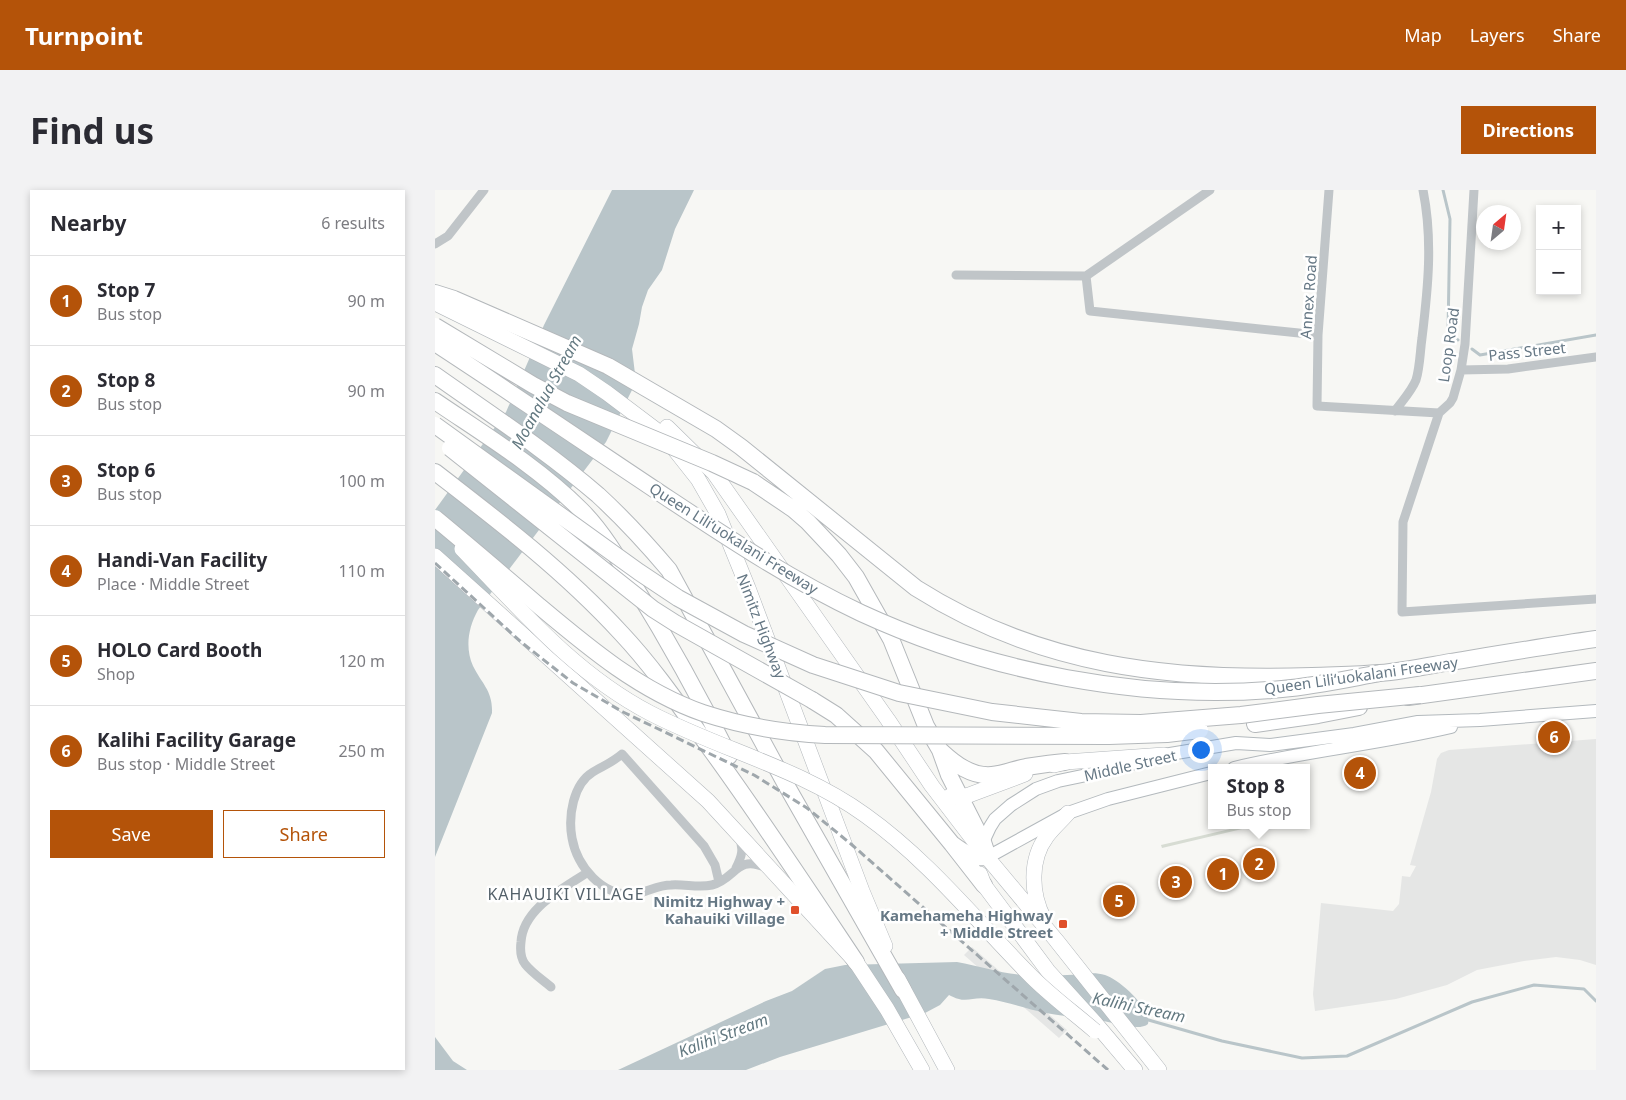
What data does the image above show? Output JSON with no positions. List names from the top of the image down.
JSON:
{
  "streets": {
    "highway": ["Queen Liliʻuokalani Freeway"],
    "main road": ["Nimitz Highway", "Middle Street"],
    "street": ["Annex Road", "Loop Road", "Pass Street"]
  },
  "crossings": [
    ["Loop Road", "Pass Street"]
  ],
  "districts": ["KAHAUIKI VILLAGE"],
  "water": ["Moanalua Stream", "Kalihi Stream"],
  "places": {
    "transit": ["Nimitz Highway + Kahauiki Village", "Kamehameha Highway + Middle Street"]
  },
  "north": "top right",
  "page": {
    "header": "Turnpoint",
    "nav": ["Map", "Layers", "Share"],
    "buttons": [
      "Directions",
      ["Save", "Share"]
    ],
    "title": "Find us",
    "heading": ["Nearby", "6 results"],
    "map_buttons": ["+", "−"],
    "list": [
      {
        "mark": "1",
        "name": "Stop 7",
        "note": "Bus stop",
        "value": "90 m"
      },
      {
        "mark": "2",
        "name": "Stop 8",
        "note": "Bus stop",
        "value": "90 m"
      },
      {
        "mark": "3",
        "name": "Stop 6",
        "note": "Bus stop",
        "value": "100 m"
      },
      {
        "mark": "4",
        "name": "Handi-Van Facility",
        "note": "Place · Middle Street",
        "value": "110 m"
      },
      {
        "mark": "5",
        "name": "HOLO Card Booth",
        "note": "Shop",
        "value": "120 m"
      },
      {
        "mark": "6",
        "name": "Kalihi Facility Garage",
        "note": "Bus stop · Middle Street",
        "value": "250 m"
      }
    ],
    "pins": [
      "6",
      "4",
      "2",
      "1",
      "3",
      "5"
    ],
    "popup": ["Stop 8", "Bus stop"]
  }
}
